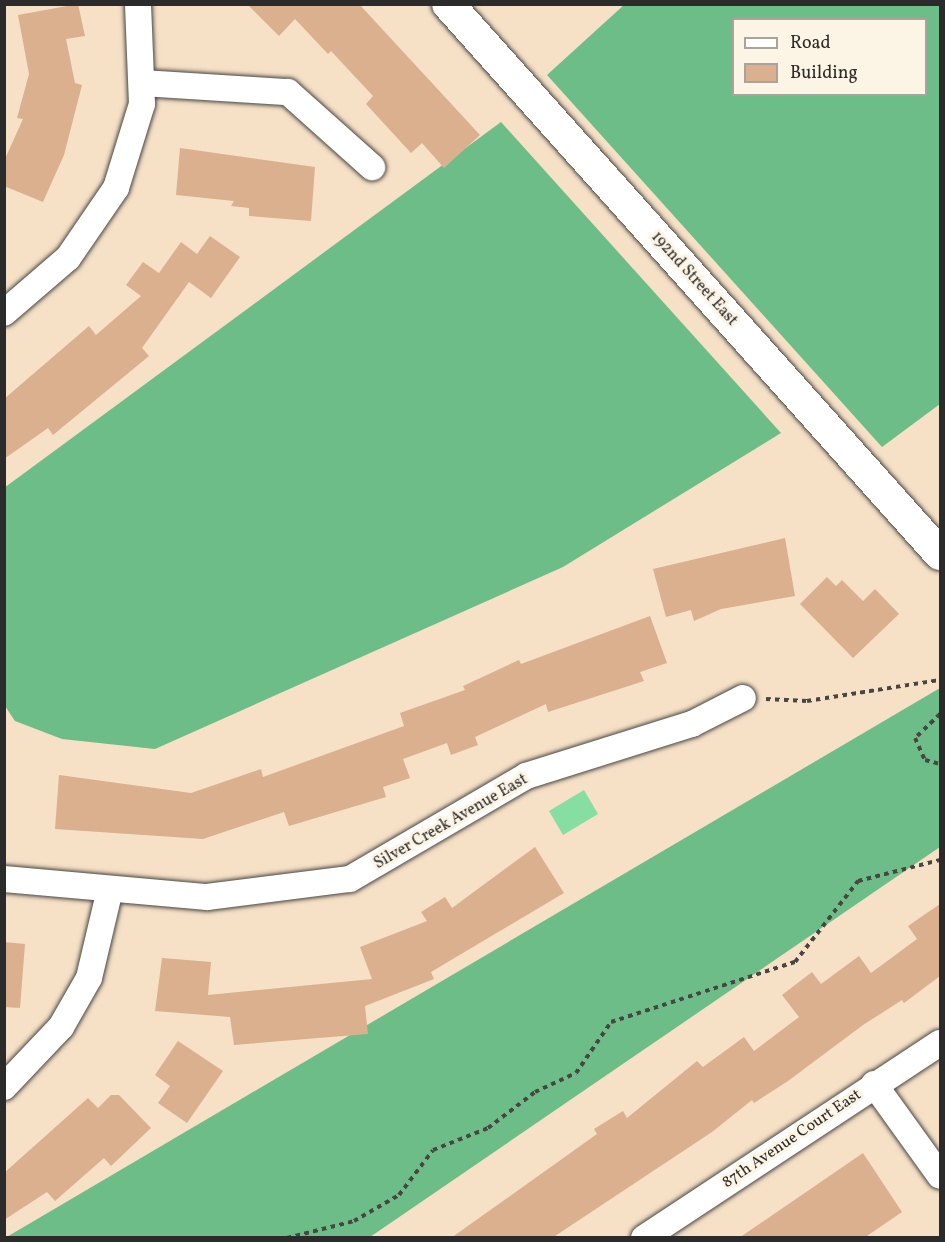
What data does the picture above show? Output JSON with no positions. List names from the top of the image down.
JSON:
{
  "streets": {
    "street": ["192nd Street East", "Silver Creek Avenue East", "87th Avenue Court East"]
  },
  "legend": ["Road", "Building"]
}
